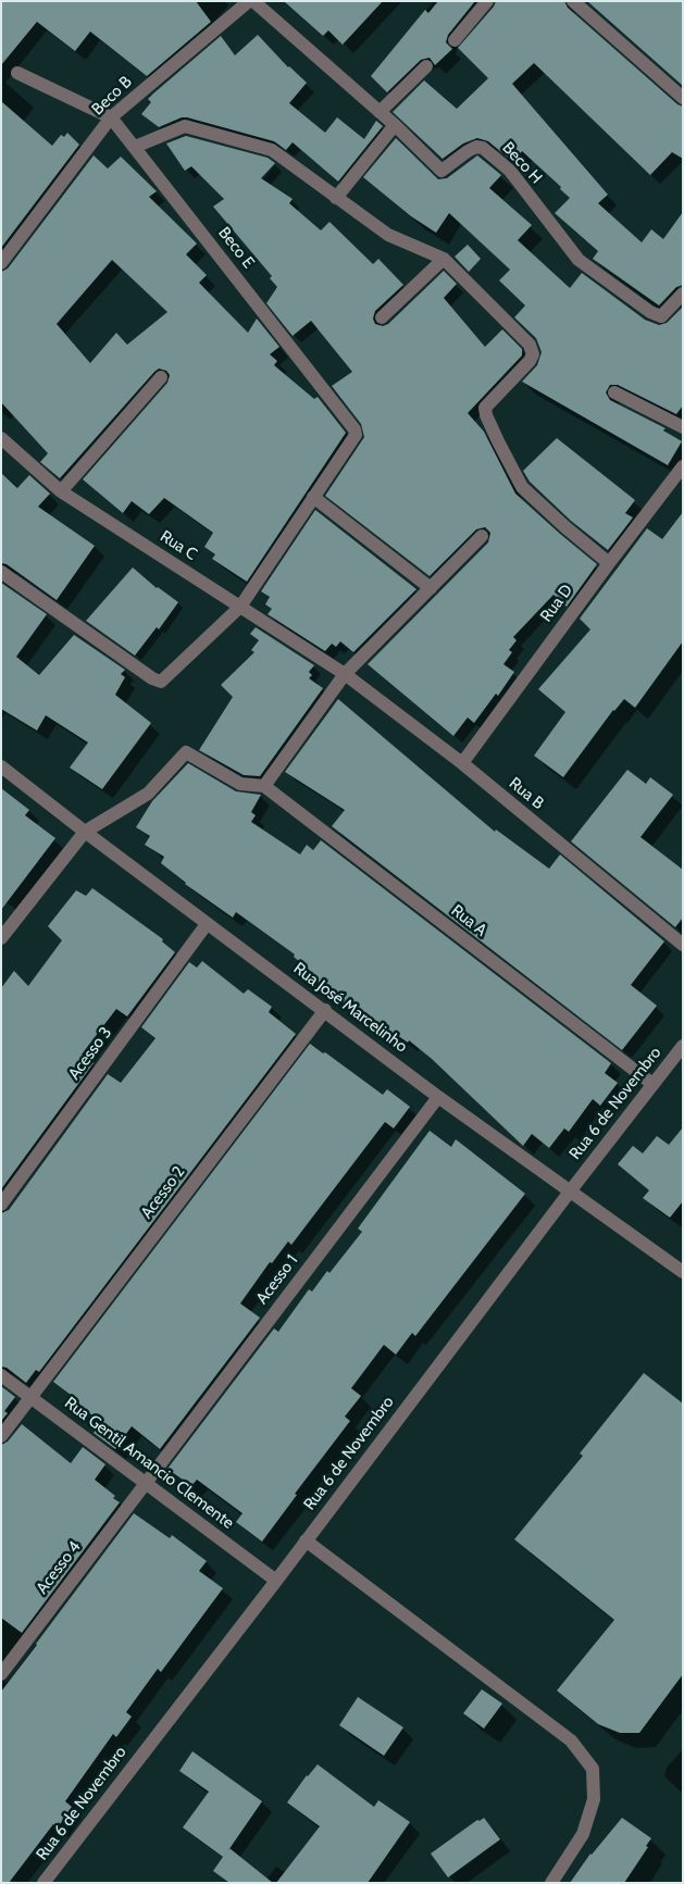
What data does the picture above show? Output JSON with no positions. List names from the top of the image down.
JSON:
{
  "streets": {
    "street": [
      "Beco B",
      "Beco H",
      "Beco E",
      "Rua C",
      "Rua D",
      "Rua B",
      "Rua A",
      "Rua José Marcelinho",
      "Acesso 3",
      "Rua 6 de Novembro",
      "Acesso 2",
      "Acesso 1",
      "Rua Gentil Amancio Clemente",
      "Acesso 4"
    ]
  },
  "crossings": [
    ["Beco B", "Beco H"],
    ["Beco B", "Beco E"],
    ["Rua C", "Rua B"],
    ["Rua D", "Rua B"],
    ["Rua A", "Rua 6 de Novembro"],
    ["Rua José Marcelinho", "Acesso 3"],
    ["Rua José Marcelinho", "Rua 6 de Novembro"],
    ["Rua José Marcelinho", "Acesso 2"],
    ["Rua José Marcelinho", "Acesso 1"],
    ["Rua 6 de Novembro", "Rua Gentil Amancio Clemente"],
    ["Acesso 2", "Rua Gentil Amancio Clemente"],
    ["Acesso 1", "Rua Gentil Amancio Clemente"],
    ["Acesso 1", "Acesso 4"],
    ["Rua Gentil Amancio Clemente", "Acesso 4"]
  ]
}
